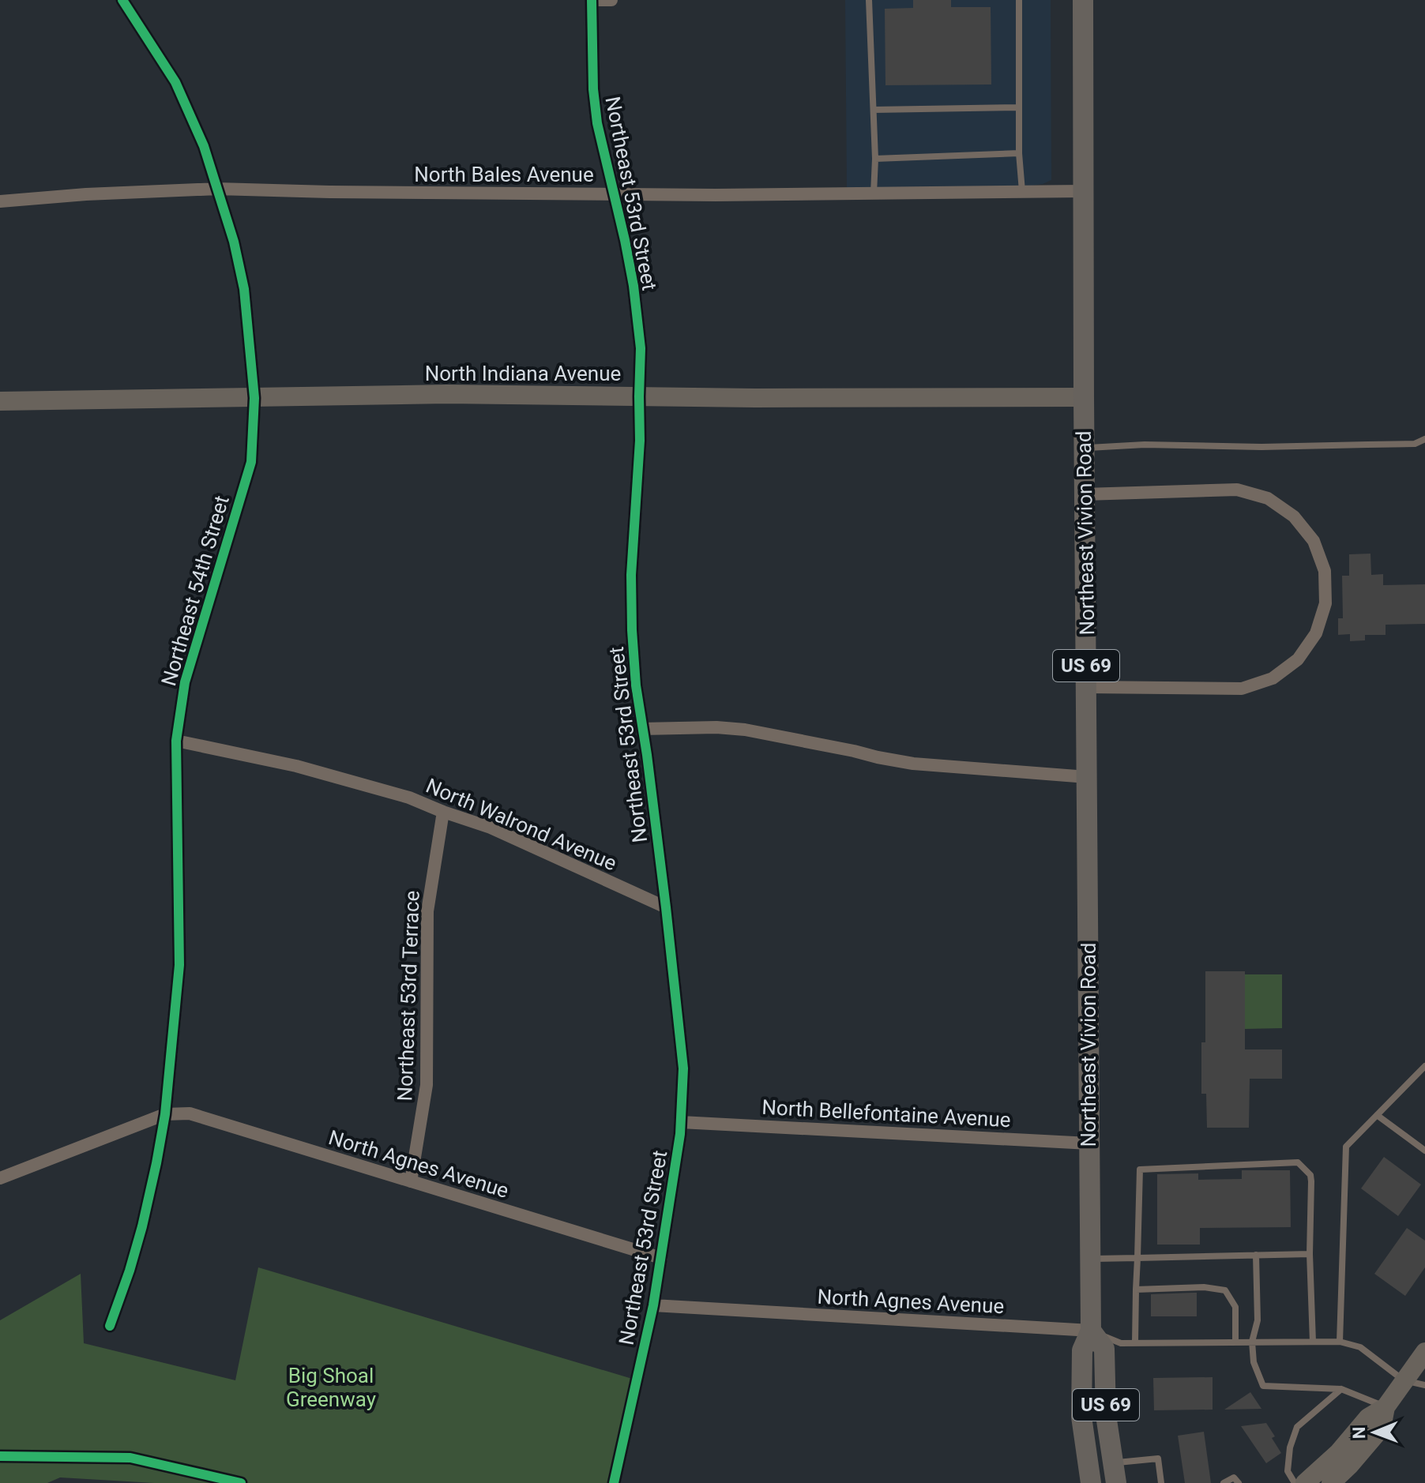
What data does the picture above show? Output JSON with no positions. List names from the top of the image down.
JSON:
{
  "streets": {
    "main road": ["Northeast Vivion Road", "US 69"],
    "street": [
      "North Bales Avenue",
      "Northeast 53rd Street",
      "North Indiana Avenue",
      "Northeast 54th Street",
      "North Walrond Avenue",
      "Northeast 53rd Terrace",
      "North Bellefontaine Avenue",
      "North Agnes Avenue"
    ]
  },
  "crossings": [
    ["North Bales Avenue", "Northeast 53rd Street"],
    ["North Bales Avenue", "Northeast Vivion Road"],
    ["North Bales Avenue", "Northeast 54th Street"],
    ["Northeast 53rd Street", "North Indiana Avenue"],
    ["Northeast 53rd Street", "North Walrond Avenue"],
    ["Northeast 53rd Street", "North Bellefontaine Avenue"],
    ["Northeast 53rd Street", "North Agnes Avenue"],
    ["North Indiana Avenue", "Northeast Vivion Road"],
    ["North Indiana Avenue", "Northeast 54th Street"],
    ["Northeast Vivion Road", "North Bellefontaine Avenue"],
    ["Northeast Vivion Road", "North Agnes Avenue"],
    ["Northeast 54th Street", "North Walrond Avenue"],
    ["Northeast 54th Street", "North Agnes Avenue"],
    ["North Walrond Avenue", "Northeast 53rd Terrace"],
    ["Northeast 53rd Terrace", "North Agnes Avenue"]
  ],
  "parks": ["Big Shoal Greenway"],
  "north": "left"
}
